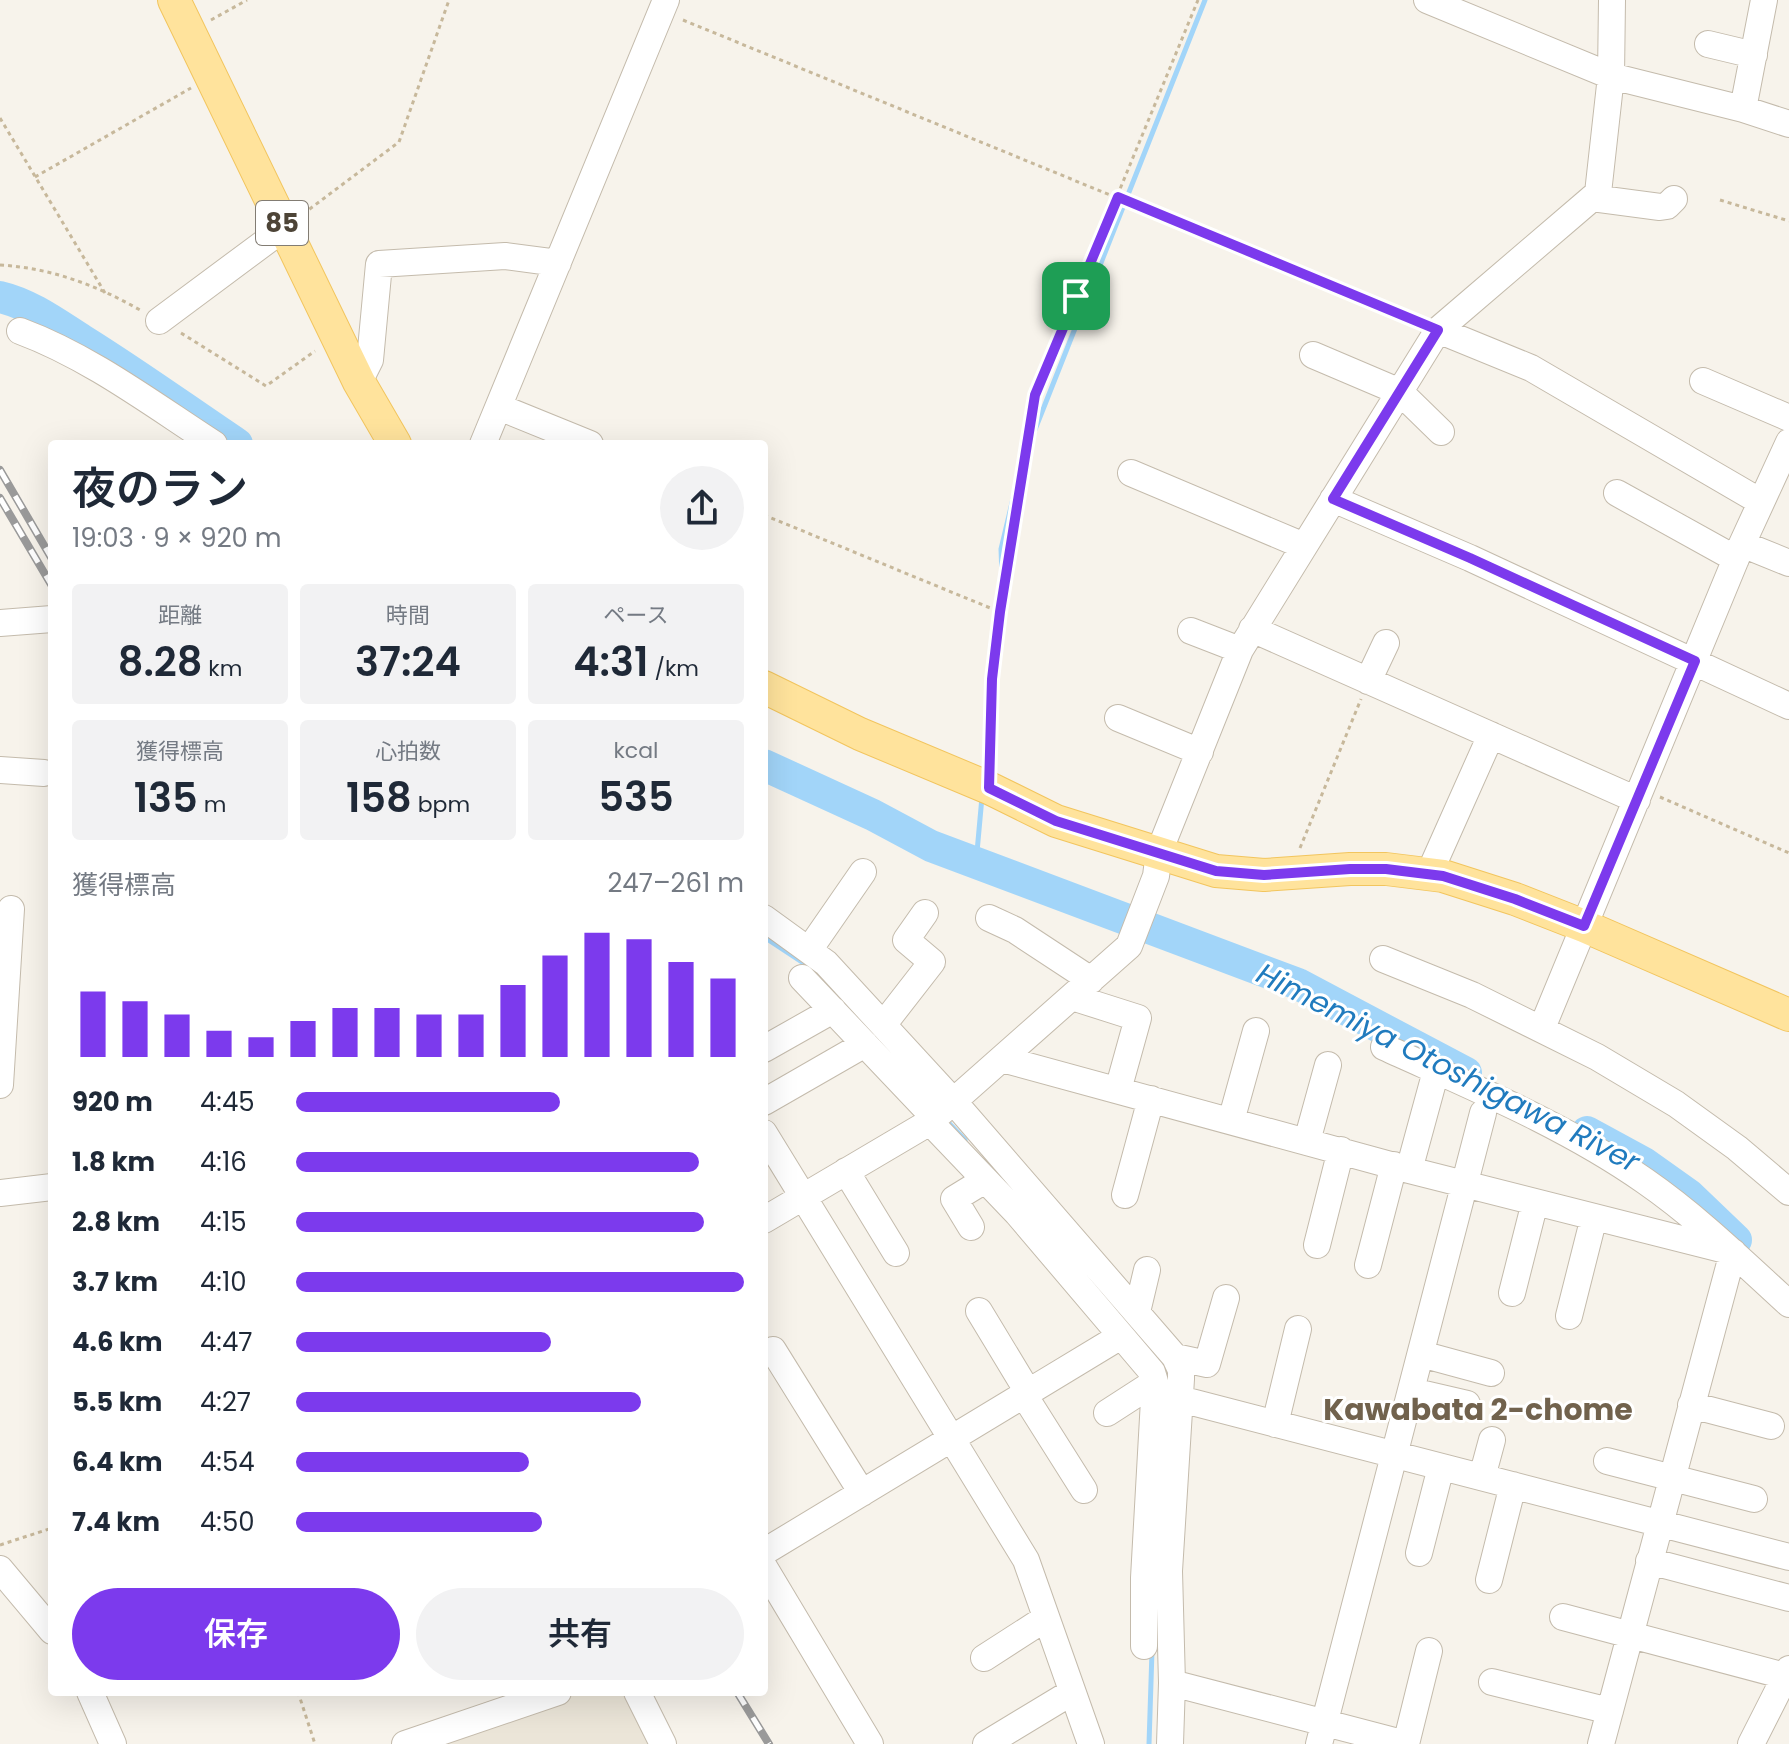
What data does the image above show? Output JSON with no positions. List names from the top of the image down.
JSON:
{
  "streets": {
    "main road": ["85"]
  },
  "districts": ["Kawabata 2-chome"],
  "water": ["Himemiya Otoshigawa River"],
  "page": {
    "heading": ["夜のラン", "19:03 · 9 × 920 m"],
    "stats": [
      ["距離", "8.28 km"],
      ["時間", "37:24"],
      ["ペース", "4:31 /km"],
      ["獲得標高", "135 m"],
      ["心拍数", "158 bpm"],
      ["kcal", "535"]
    ],
    "chart": ["獲得標高", "247–261 m"],
    "list": [
      {
        "name": "920 m",
        "note": "4:45"
      },
      {
        "name": "1.8 km",
        "note": "4:16"
      },
      {
        "name": "2.8 km",
        "note": "4:15"
      },
      {
        "name": "3.7 km",
        "note": "4:10"
      },
      {
        "name": "4.6 km",
        "note": "4:47"
      },
      {
        "name": "5.5 km",
        "note": "4:27"
      },
      {
        "name": "6.4 km",
        "note": "4:54"
      },
      {
        "name": "7.4 km",
        "note": "4:50"
      }
    ],
    "buttons": ["保存", "共有"]
  }
}
